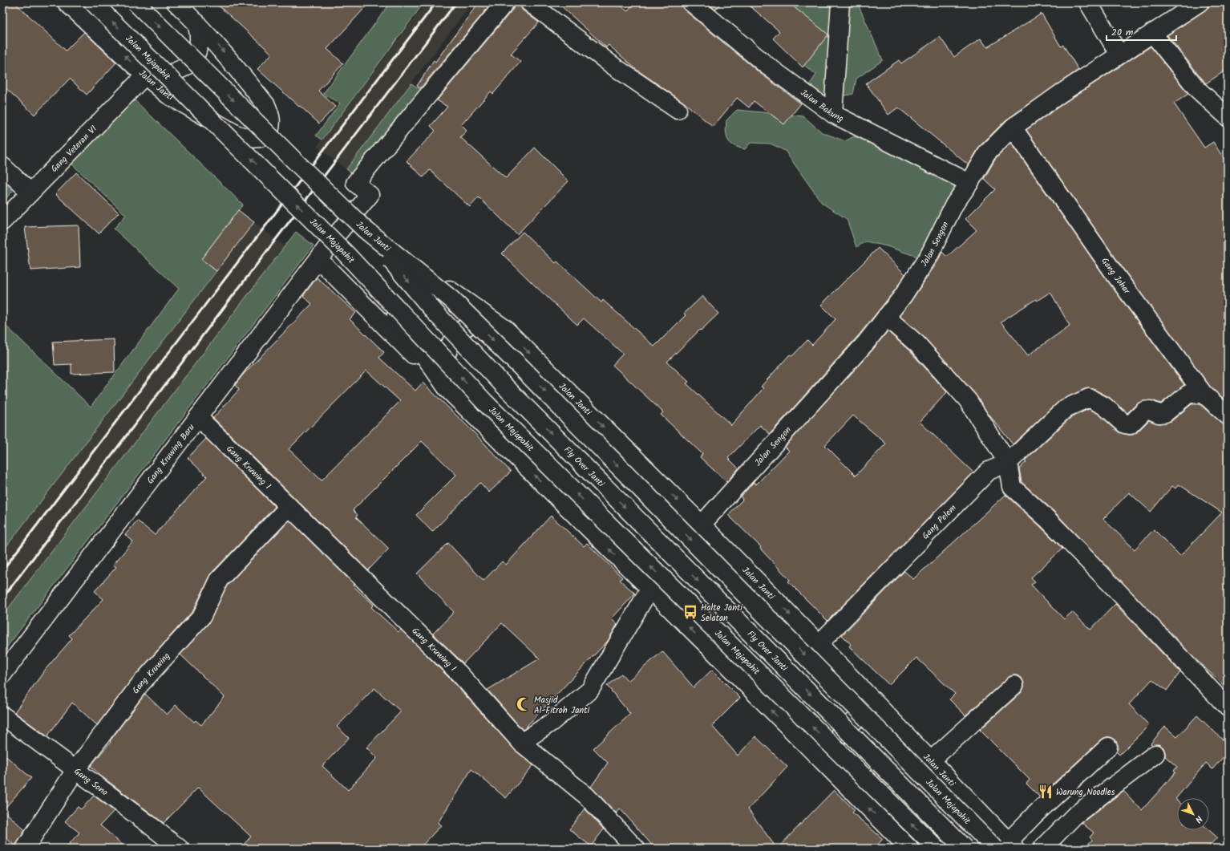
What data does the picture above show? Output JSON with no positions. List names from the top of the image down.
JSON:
{
  "streets": {
    "main road": [
      "Jalan Majapahit",
      "Jalan Janti",
      "Jalan Bakung",
      "Gang Veteran VI",
      "Jalan Sengon",
      "Gang Johar",
      "Gang Kruwing Baru",
      "Fly Over Janti",
      "Gang Kruwing 1",
      "Gang Pelem",
      "Gang Kruwing",
      "Gang Sono"
    ]
  },
  "crossings": [
    ["Jalan Majapahit", "Jalan Janti"],
    ["Jalan Majapahit", "Fly Over Janti"],
    ["Jalan Janti", "Gang Veteran VI"],
    ["Jalan Janti", "Jalan Sengon"],
    ["Jalan Janti", "Gang Kruwing Baru"],
    ["Jalan Janti", "Gang Pelem"],
    ["Jalan Bakung", "Jalan Sengon"],
    ["Jalan Sengon", "Gang Johar"],
    ["Gang Johar", "Gang Pelem"],
    ["Gang Kruwing Baru", "Gang Kruwing 1"],
    ["Gang Kruwing 1", "Gang Kruwing"],
    ["Gang Kruwing", "Gang Sono"]
  ],
  "places": {
    "bus stop": ["Halte Janti Selatan"],
    "mosque": ["Masjid Al-Fitroh Janti"],
    "restaurant": ["Warung Noodles"]
  },
  "scale_bar": "20 m",
  "north": "bottom right"
}
